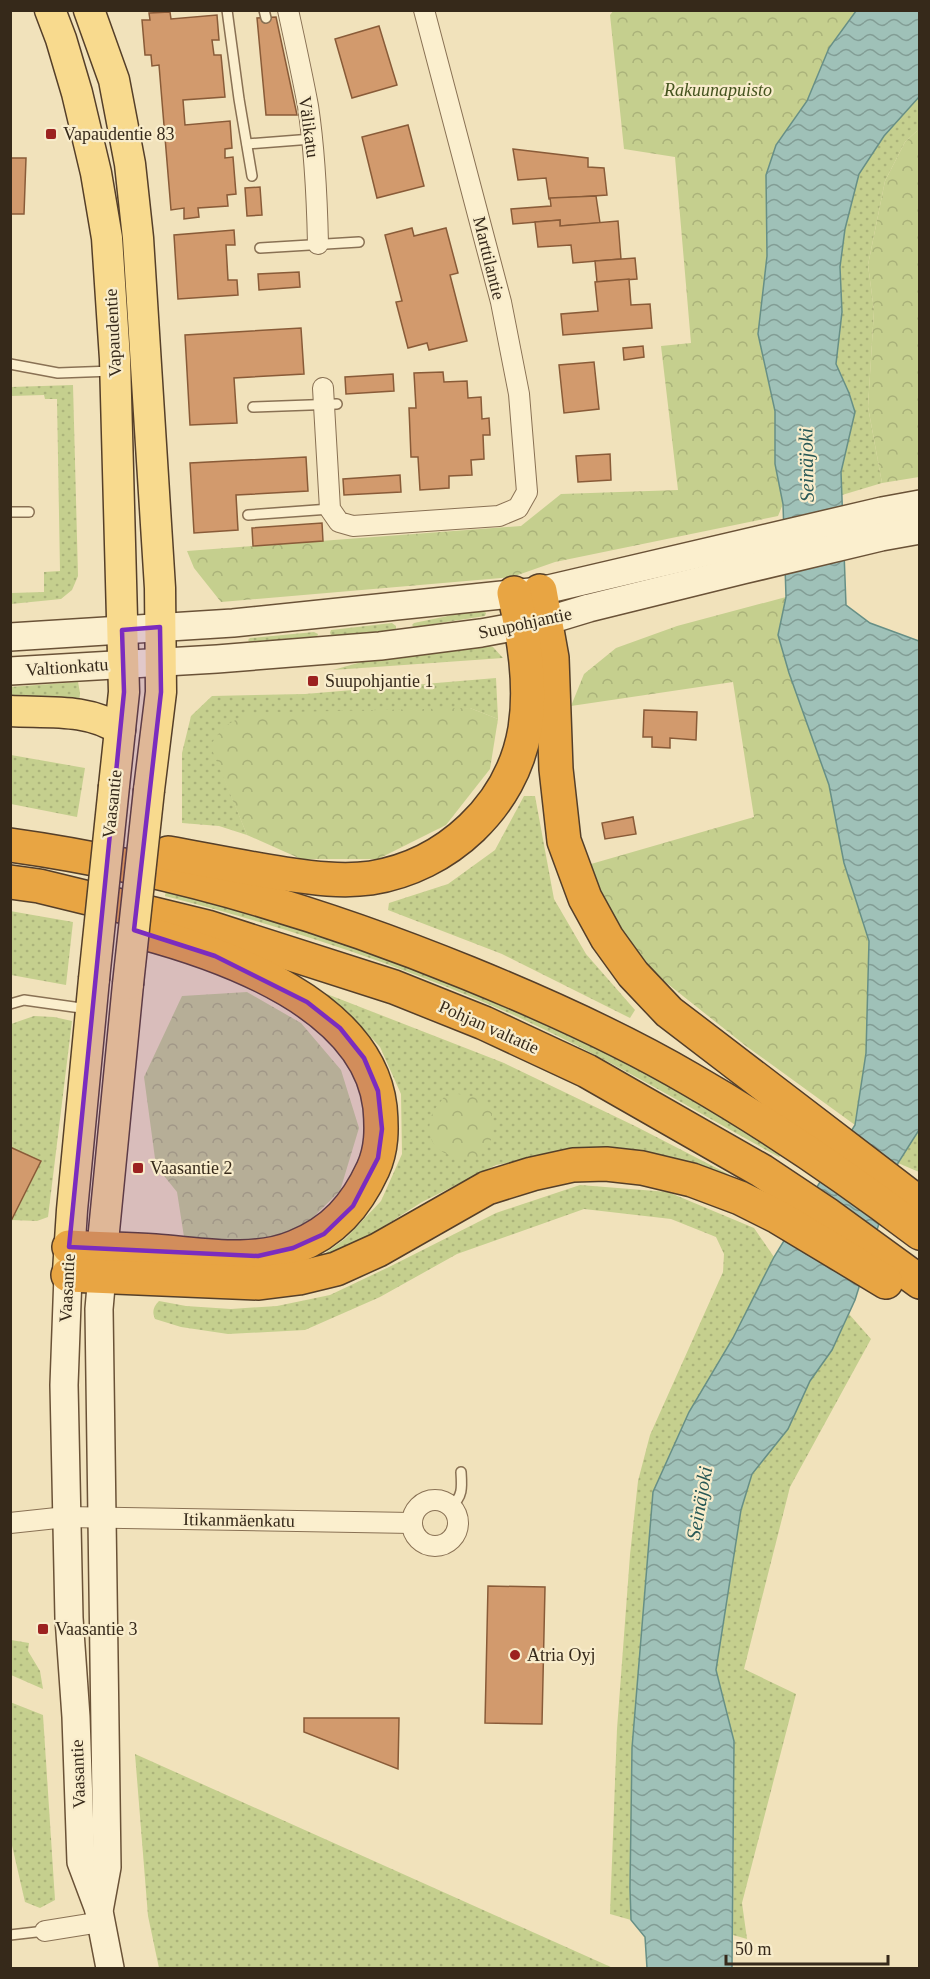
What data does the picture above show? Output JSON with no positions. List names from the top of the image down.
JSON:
{
  "streets": {
    "highway": ["Pohjan valtatie"],
    "main road": [
      "Vapaudentie",
      "Suupohjantie",
      "Valtionkatu",
      "Vaasantie"
    ],
    "street": ["Välikatu", "Marttilantie", "Itikanmäenkatu"]
  },
  "crossings": [
    ["Vapaudentie", "Suupohjantie"],
    ["Vapaudentie", "Valtionkatu"],
    ["Vapaudentie", "Vaasantie"],
    ["Suupohjantie", "Valtionkatu"],
    ["Suupohjantie", "Vaasantie"],
    ["Valtionkatu", "Vaasantie"],
    ["Vaasantie", "Itikanmäenkatu"]
  ],
  "water": ["Seinäjoki"],
  "parks": ["Rakuunapuisto"],
  "places": {
    "transit": [
      "Vapaudentie 83",
      "Suupohjantie 1",
      "Vaasantie 2",
      "Vaasantie 3"
    ],
    "other": ["Atria Oyj"]
  },
  "scale_bar": "50 m"
}
